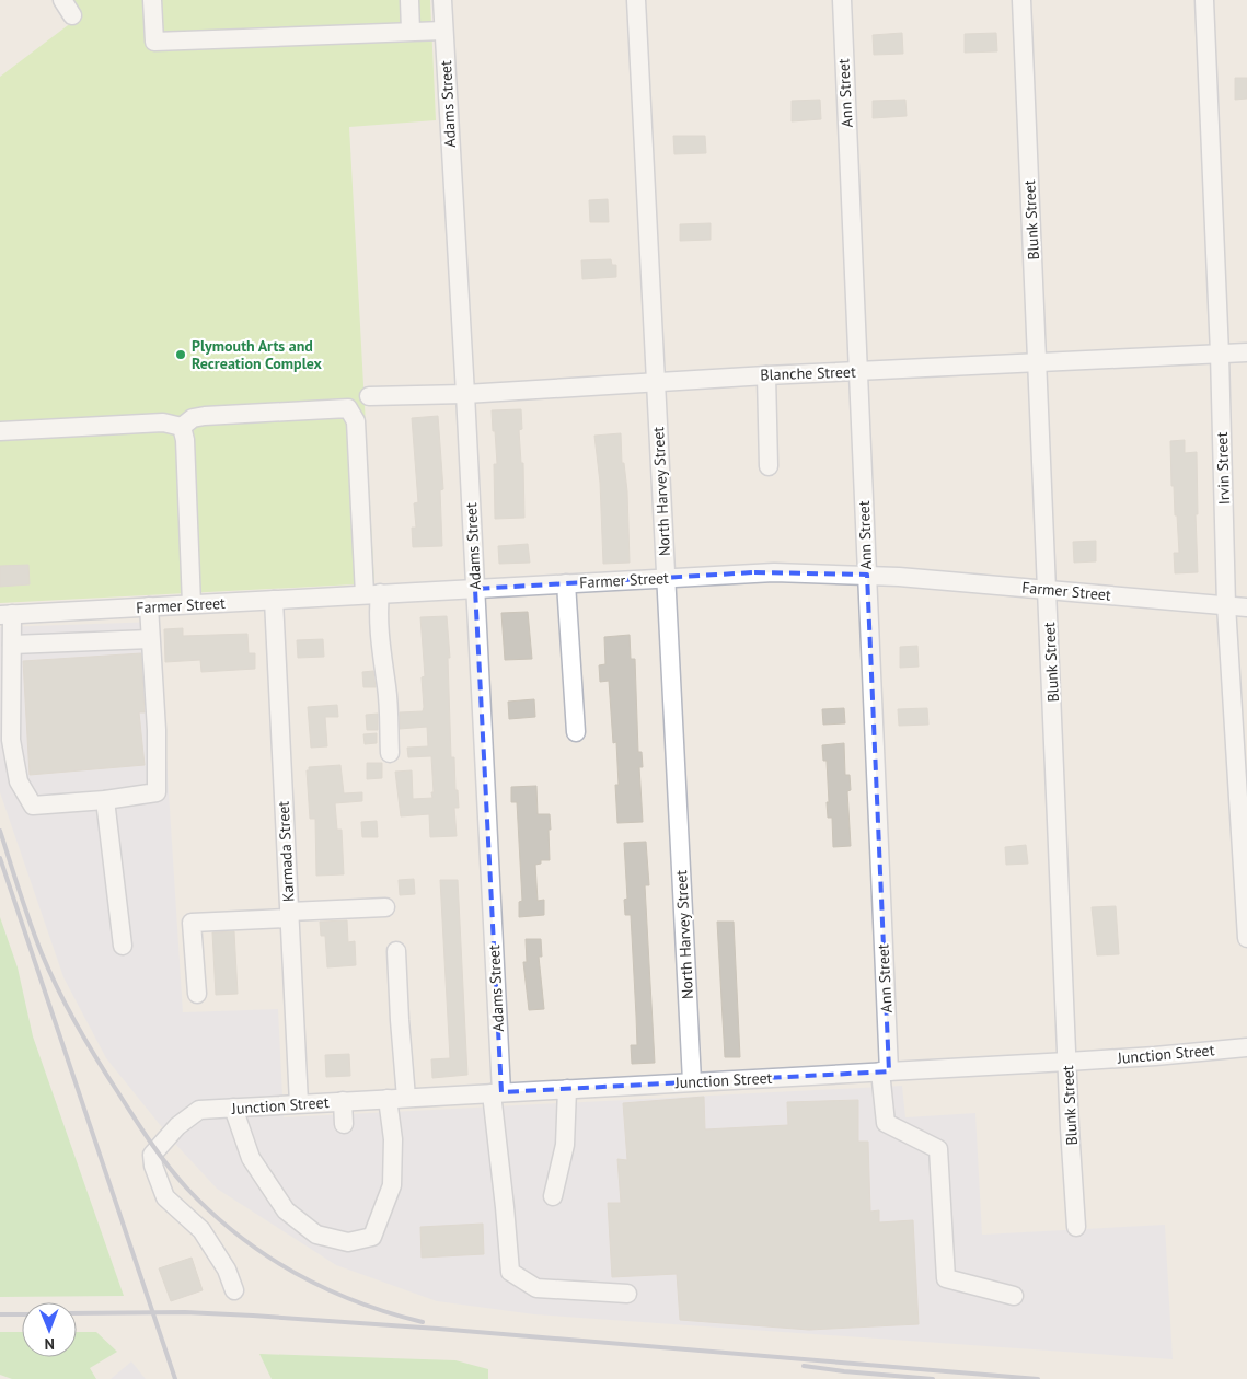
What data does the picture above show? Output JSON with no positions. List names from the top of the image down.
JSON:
{
  "streets": {
    "street": [
      "Ann Street",
      "Adams Street",
      "Blunk Street",
      "Blanche Street",
      "Irvin Street",
      "North Harvey Street",
      "Farmer Street",
      "Karmada Street",
      "Junction Street"
    ]
  },
  "crossings": [
    ["Ann Street", "Blanche Street"],
    ["Ann Street", "Farmer Street"],
    ["Ann Street", "Junction Street"],
    ["Adams Street", "Blanche Street"],
    ["Adams Street", "Farmer Street"],
    ["Adams Street", "Junction Street"],
    ["Blunk Street", "Blanche Street"],
    ["Blunk Street", "Farmer Street"],
    ["Blunk Street", "Junction Street"],
    ["Blanche Street", "Irvin Street"],
    ["Blanche Street", "North Harvey Street"],
    ["Irvin Street", "Farmer Street"],
    ["North Harvey Street", "Farmer Street"],
    ["North Harvey Street", "Junction Street"],
    ["Farmer Street", "Karmada Street"],
    ["Karmada Street", "Junction Street"]
  ],
  "places": ["Plymouth Arts and Recreation Complex"],
  "north": "bottom"
}
